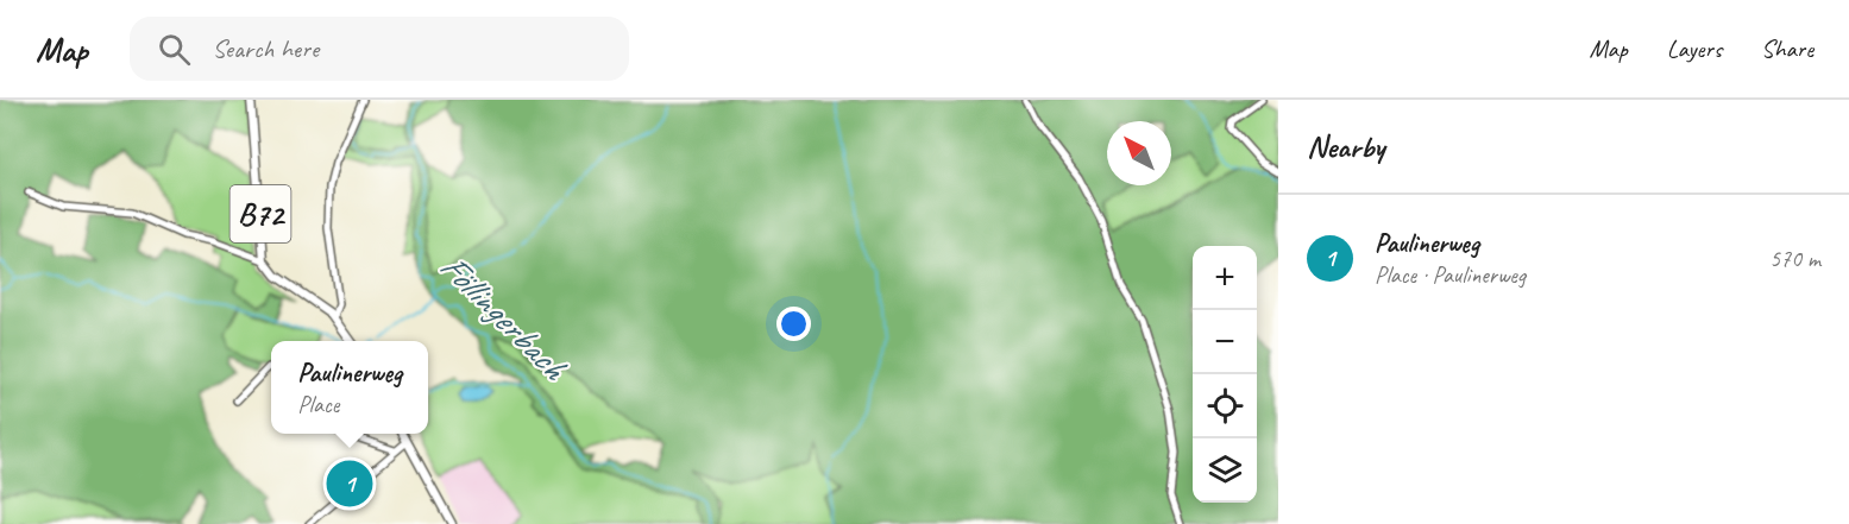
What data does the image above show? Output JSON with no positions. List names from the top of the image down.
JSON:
{
  "streets": {
    "main road": ["B72"]
  },
  "water": ["Föllingerbach"],
  "north": "top left",
  "page": {
    "header": "Map",
    "search": "Search here",
    "nav": ["Map", "Layers", "Share"],
    "heading": "Nearby",
    "list": [
      {
        "mark": "1",
        "name": "Paulinerweg",
        "note": "Place · Paulinerweg",
        "value": "570 m"
      }
    ],
    "map_buttons": ["+", "−"],
    "popup": ["Paulinerweg", "Place"],
    "pins": "1"
  }
}
